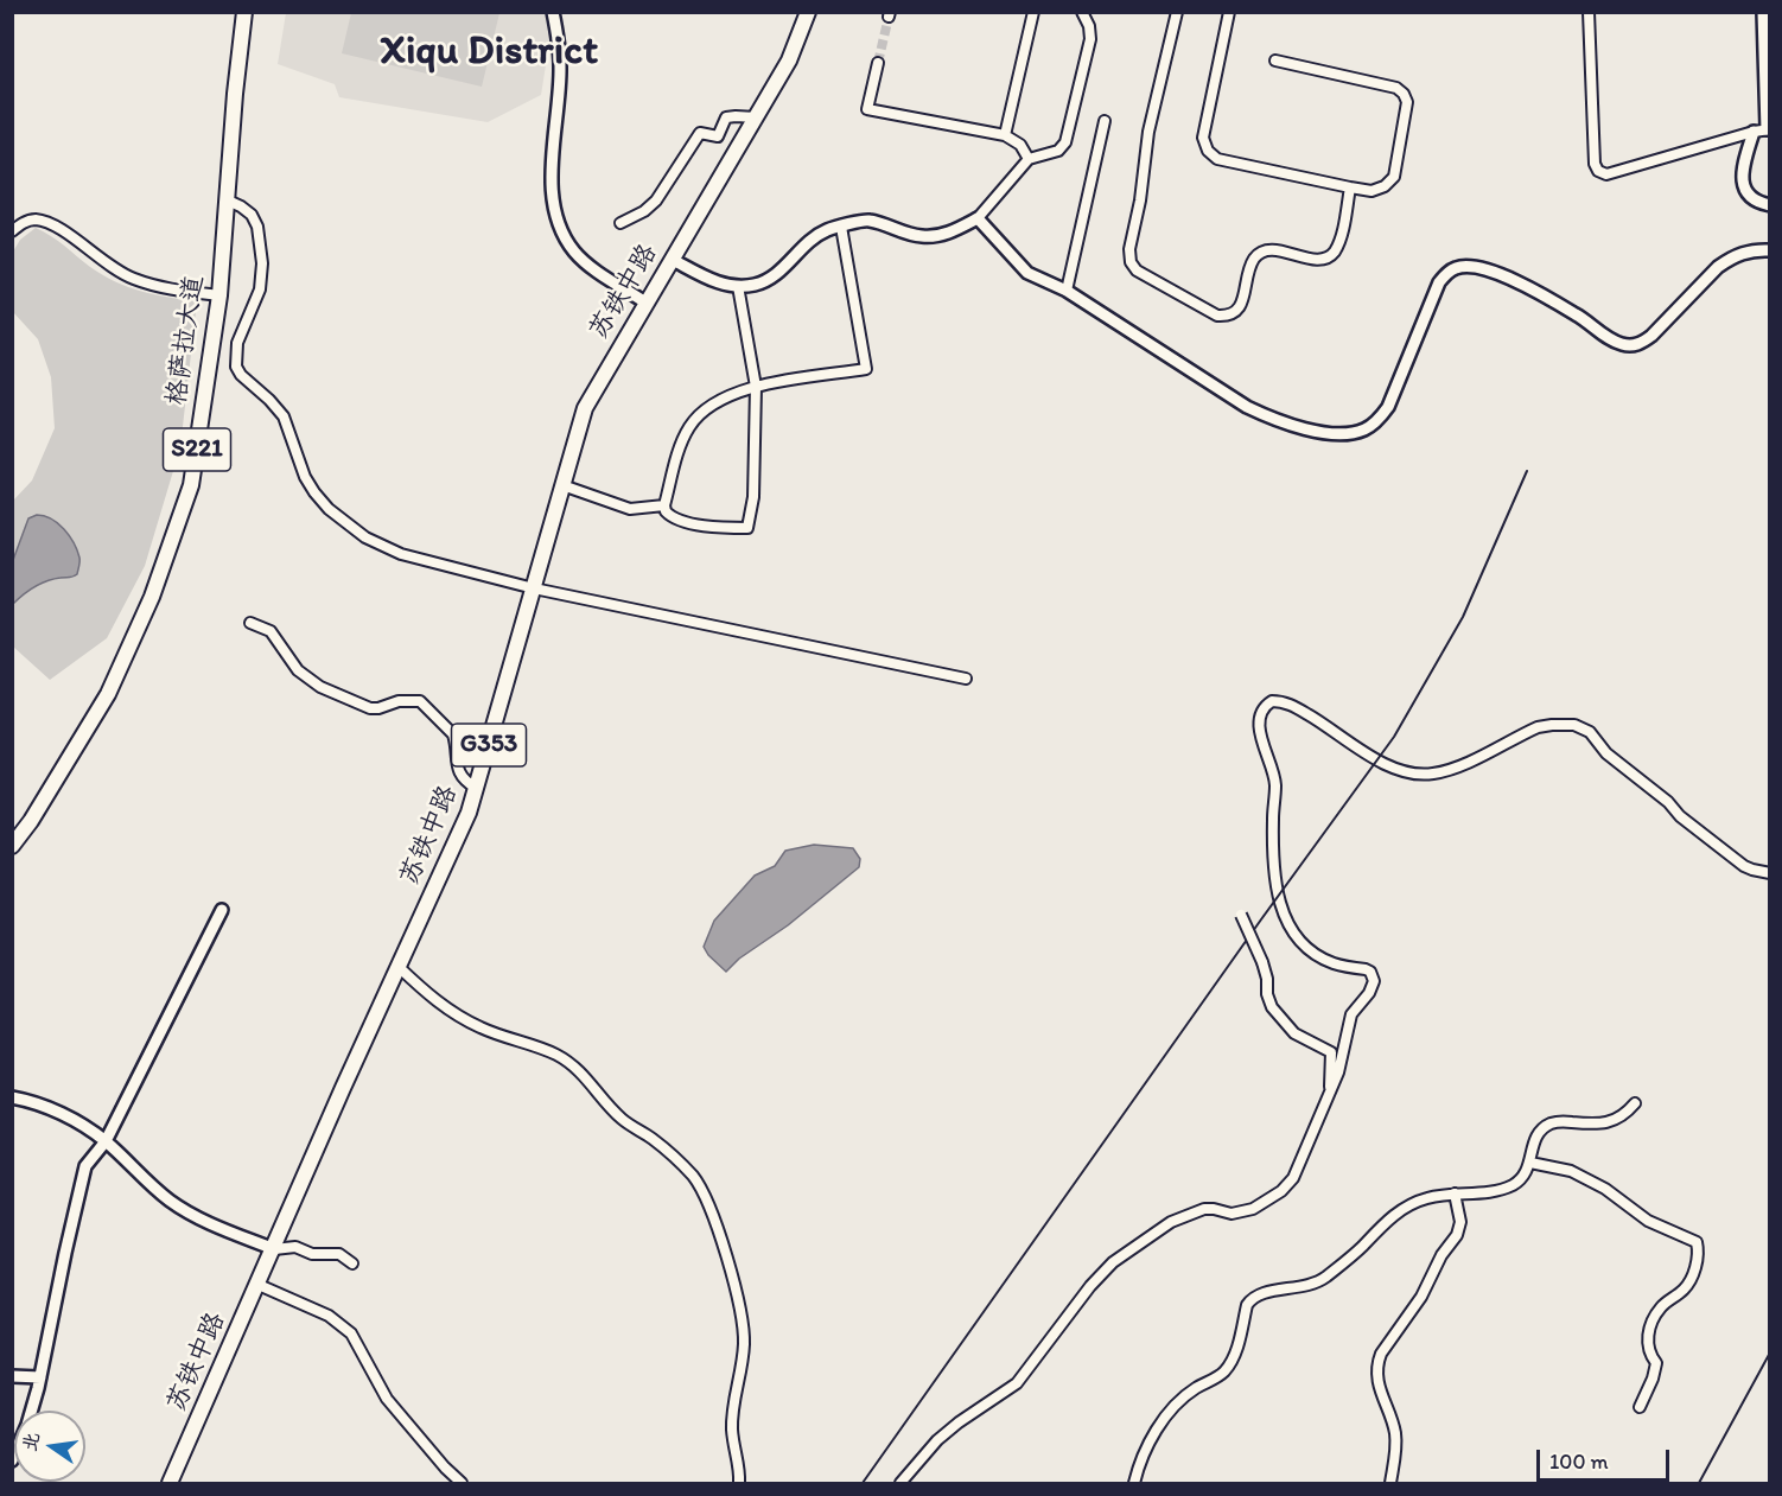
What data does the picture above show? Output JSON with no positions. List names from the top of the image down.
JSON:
{
  "streets": {
    "main road": [
      "苏铁中路",
      "格萨拉大道",
      "S221",
      "G353"
    ]
  },
  "districts": ["Xiqu District"],
  "scale_bar": "100 m",
  "north": "left"
}
